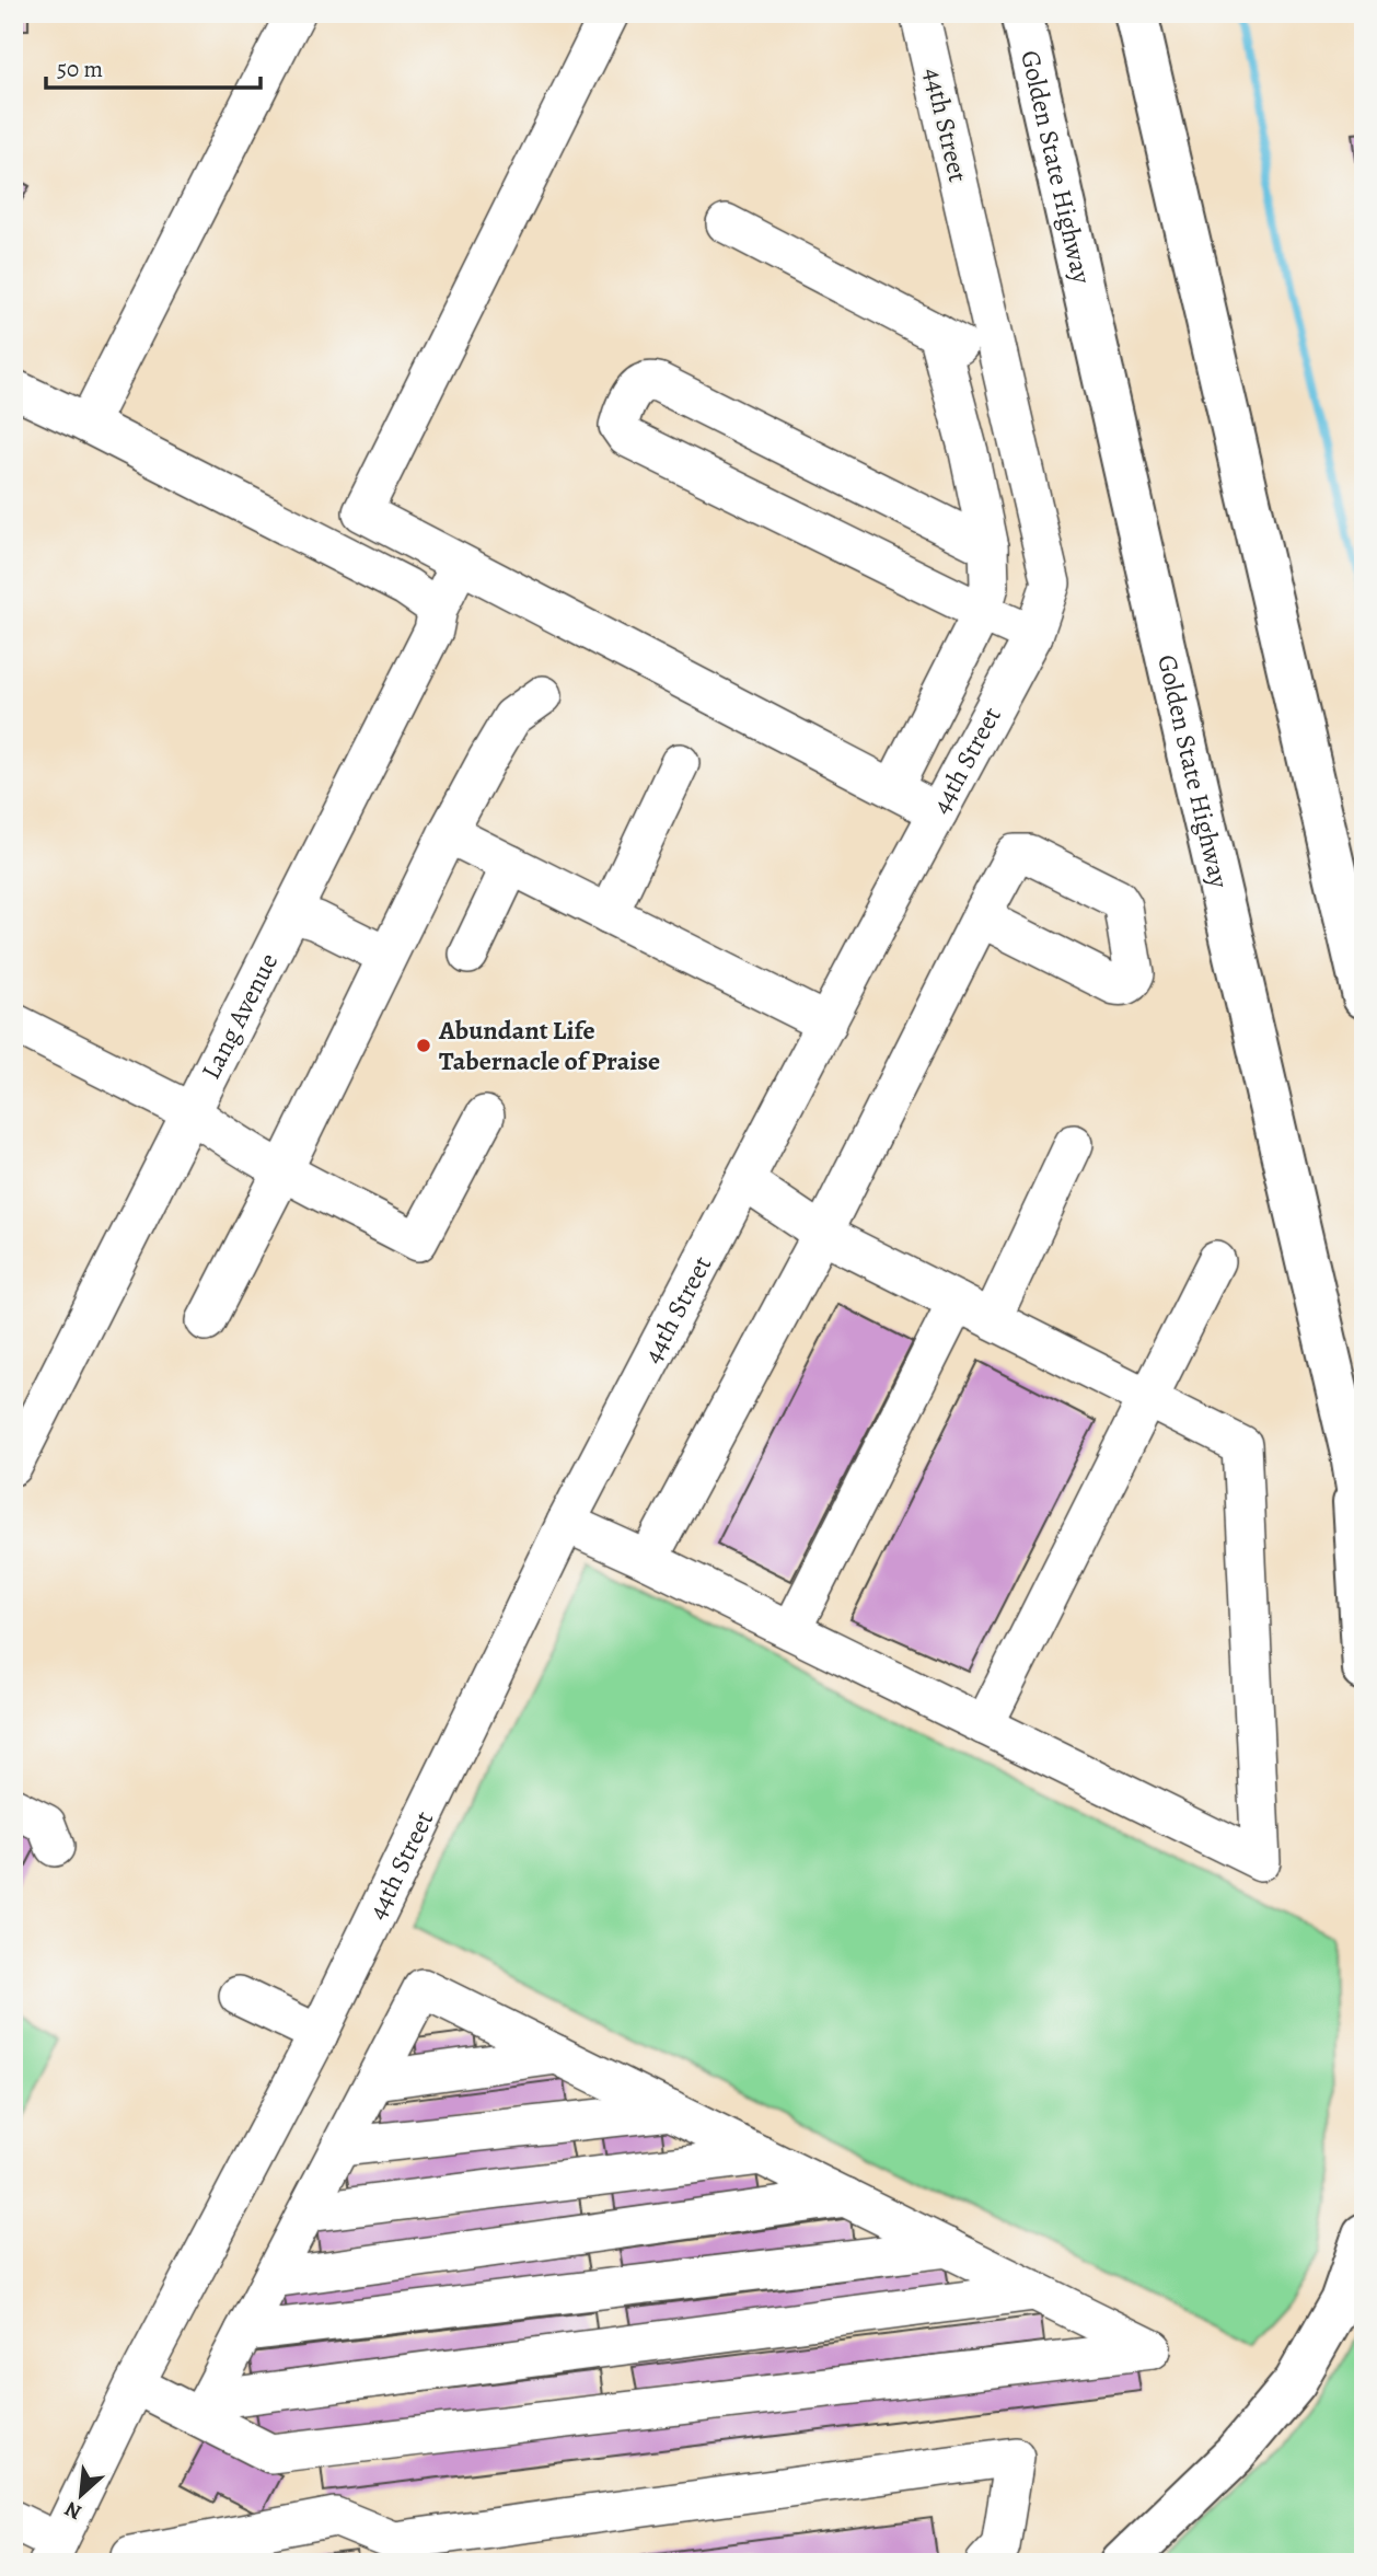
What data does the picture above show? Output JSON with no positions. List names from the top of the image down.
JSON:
{
  "streets": {
    "highway": ["Golden State Highway"],
    "street": ["44th Street", "Lang Avenue"]
  },
  "places": ["Abundant Life Tabernacle of Praise"],
  "scale_bar": "50 m",
  "north": "bottom left"
}
